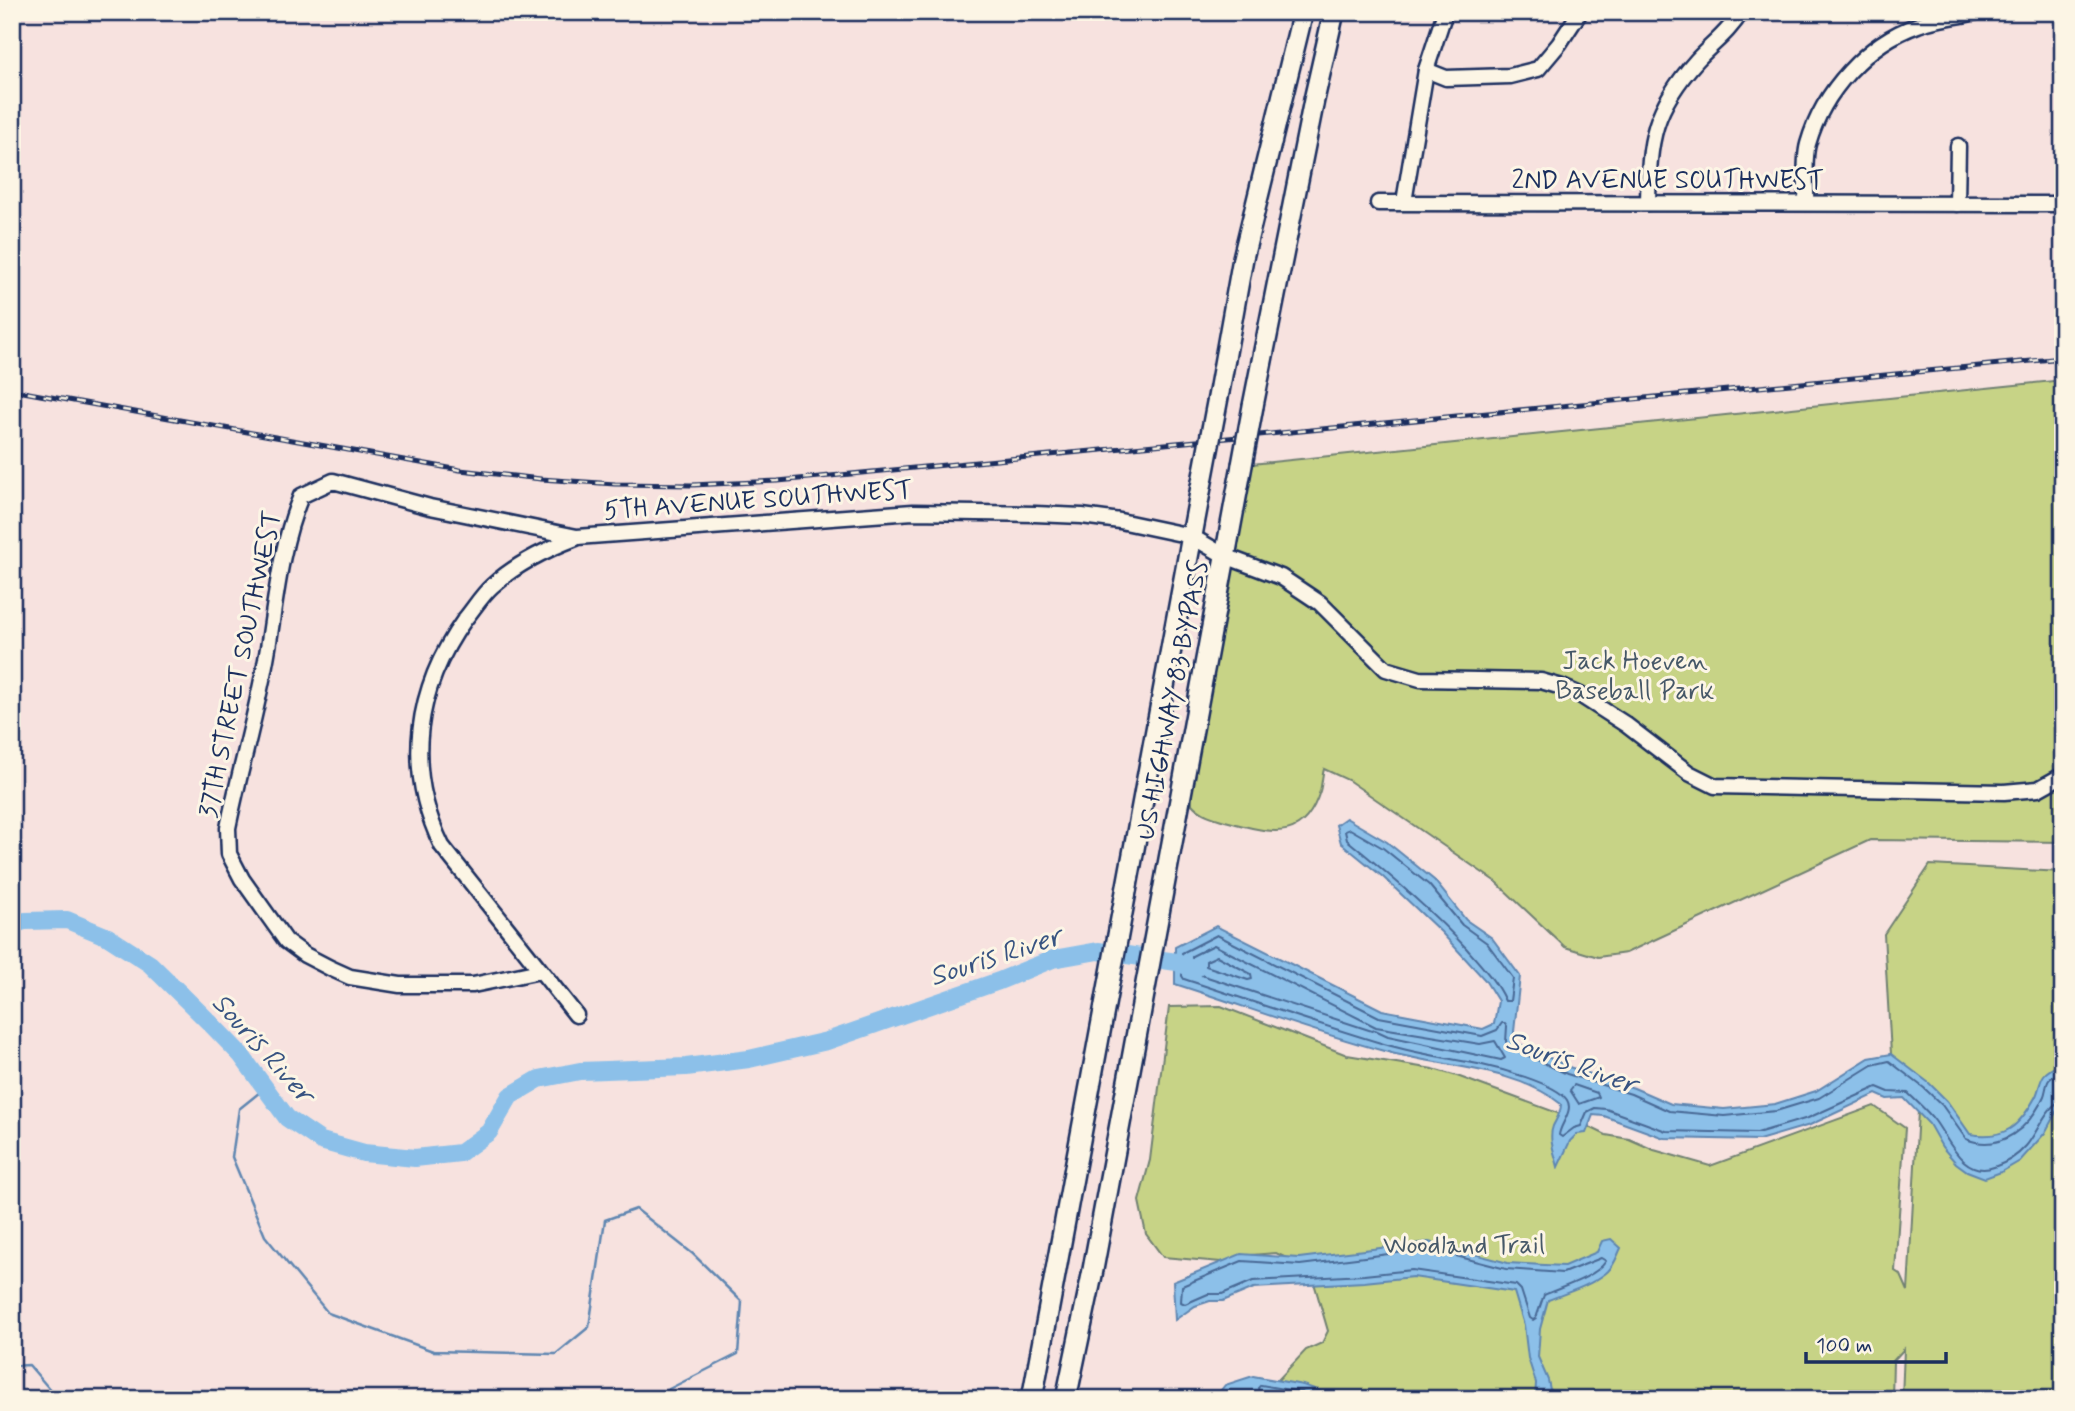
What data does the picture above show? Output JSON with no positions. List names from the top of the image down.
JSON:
{
  "streets": {
    "highway": ["US HIGHWAY 83 BYPASS"],
    "street": ["2ND AVENUE SOUTHWEST", "5TH AVENUE SOUTHWEST", "37TH STREET SOUTHWEST"]
  },
  "crossings": [
    ["5TH AVENUE SOUTHWEST", "37TH STREET SOUTHWEST"],
    ["5TH AVENUE SOUTHWEST", "US HIGHWAY 83 BYPASS"]
  ],
  "water": ["Souris River"],
  "parks": ["Jack Hoeven Baseball Park", "Woodland Trail"],
  "scale_bar": "100 m"
}
